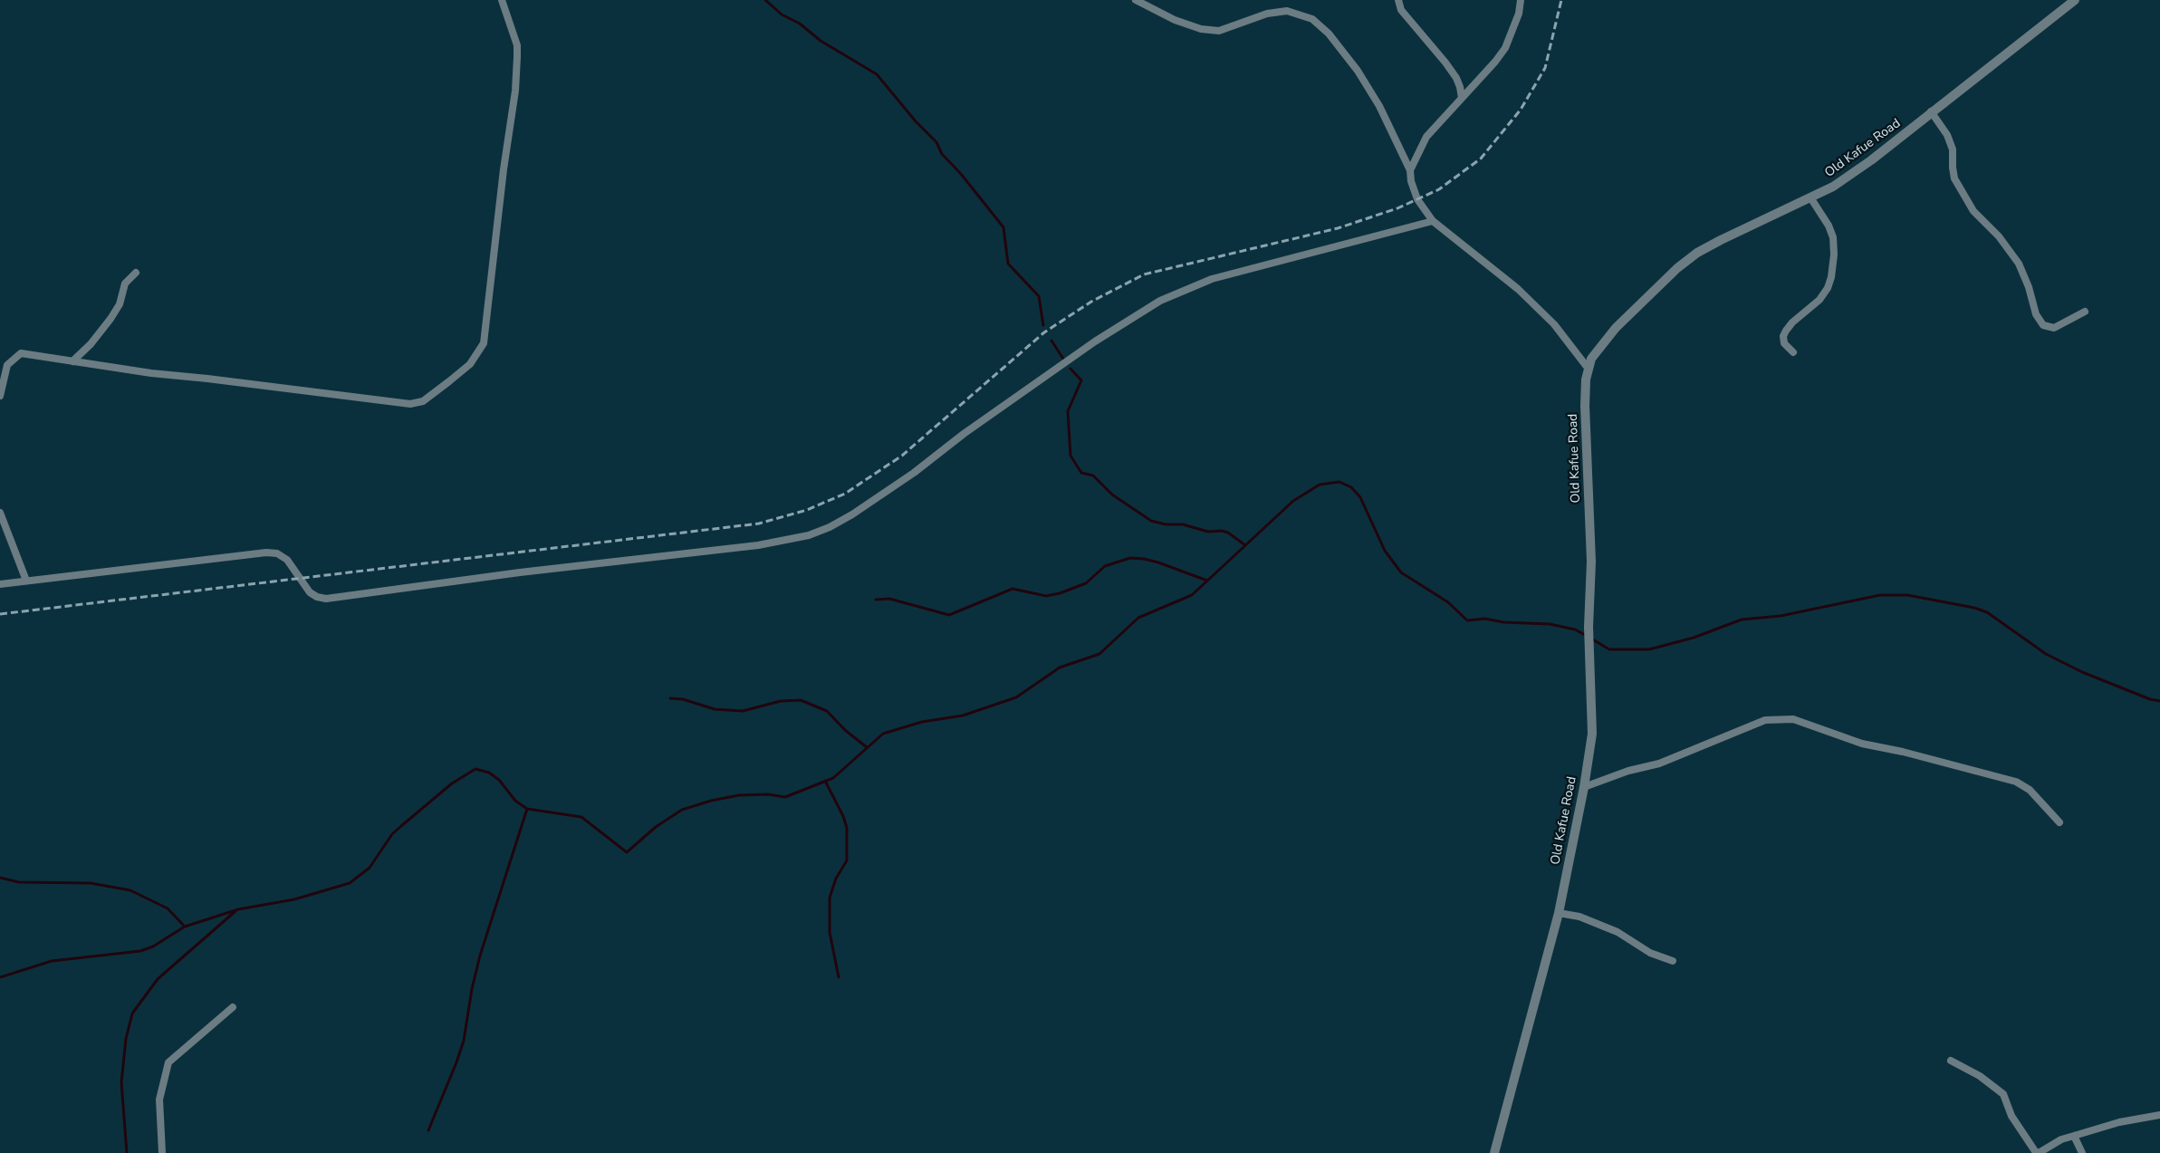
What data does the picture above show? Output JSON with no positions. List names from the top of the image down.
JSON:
{
  "streets": {
    "street": ["Old Kafue Road"]
  }
}
